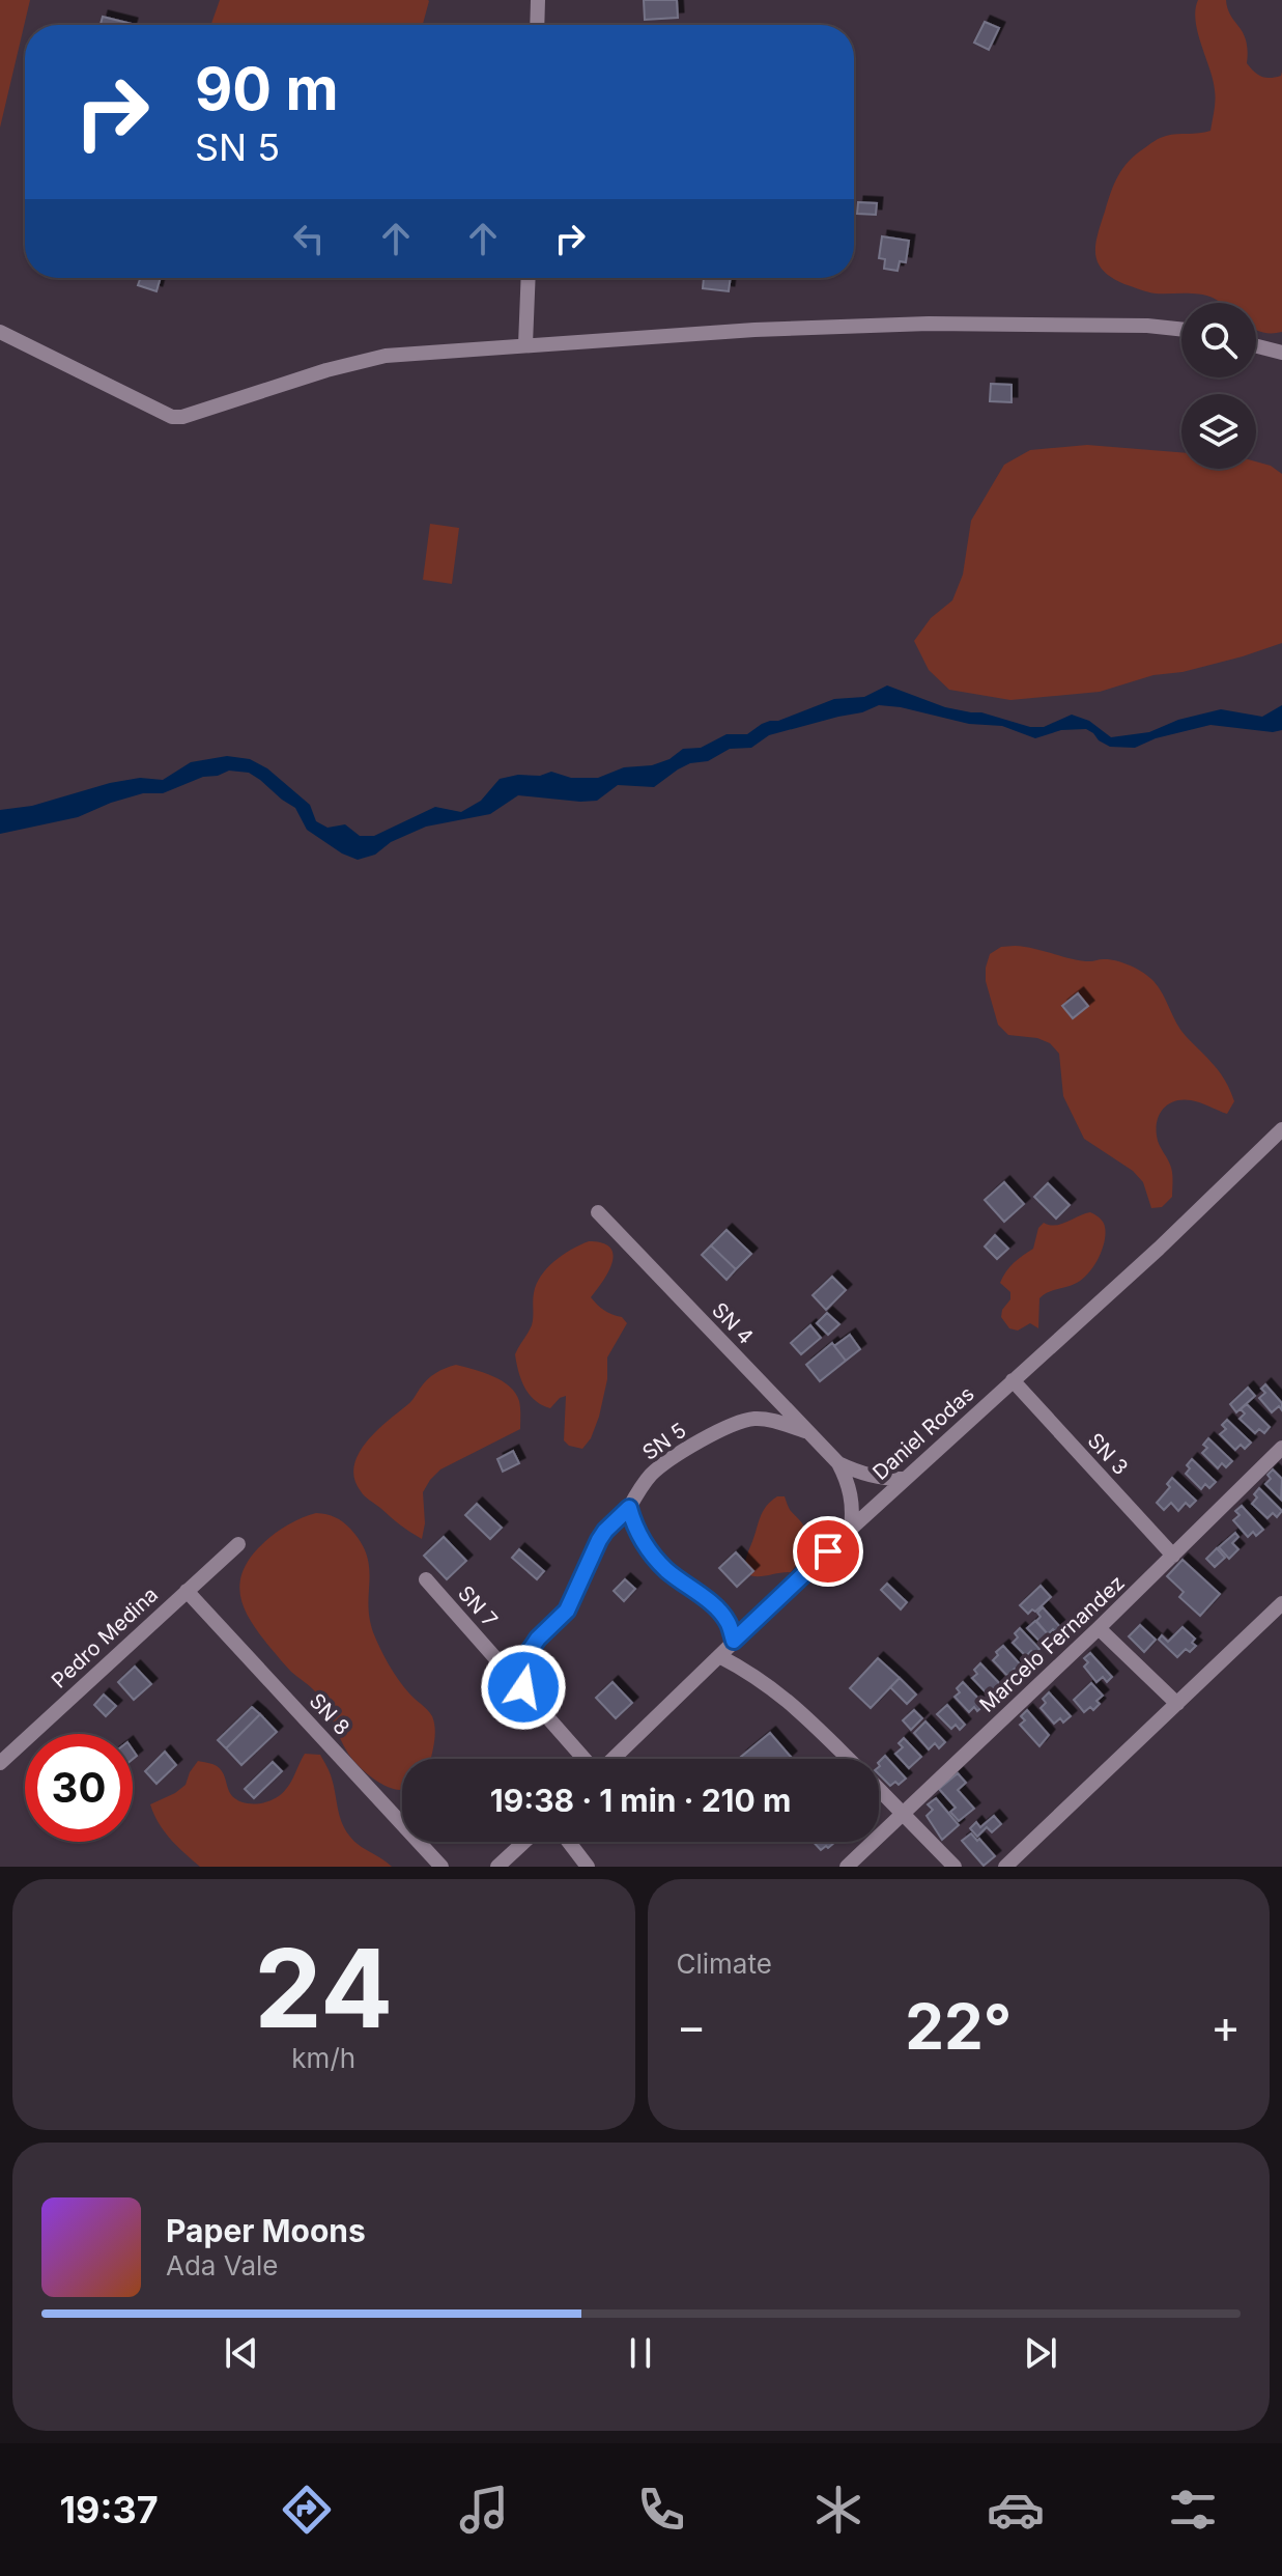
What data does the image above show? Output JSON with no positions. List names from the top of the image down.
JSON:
{
  "streets": {
    "street": [
      "SN 4",
      "Daniel Rodas",
      "SN 5",
      "SN 3",
      "SN 7",
      "Pedro Medina",
      "Marcelo Fernandez",
      "SN 8"
    ]
  },
  "crossings": [
    ["SN 4", "Daniel Rodas"],
    ["SN 4", "SN 5"],
    ["Daniel Rodas", "SN 5"],
    ["Daniel Rodas", "SN 3"],
    ["SN 5", "SN 7"],
    ["SN 3", "Marcelo Fernandez"],
    ["Pedro Medina", "SN 8"]
  ],
  "page": {
    "turn": ["90 m", "SN 5"],
    "limit": "30",
    "trip": "19:38 · 1 min · 210 m",
    "tile": [
      ["24", "km/h"],
      "Climate"
    ],
    "heat": ["−", "22°", "+"],
    "song": ["Paper Moons", "Ada Vale"],
    "tabs": "19:37"
  }
}
